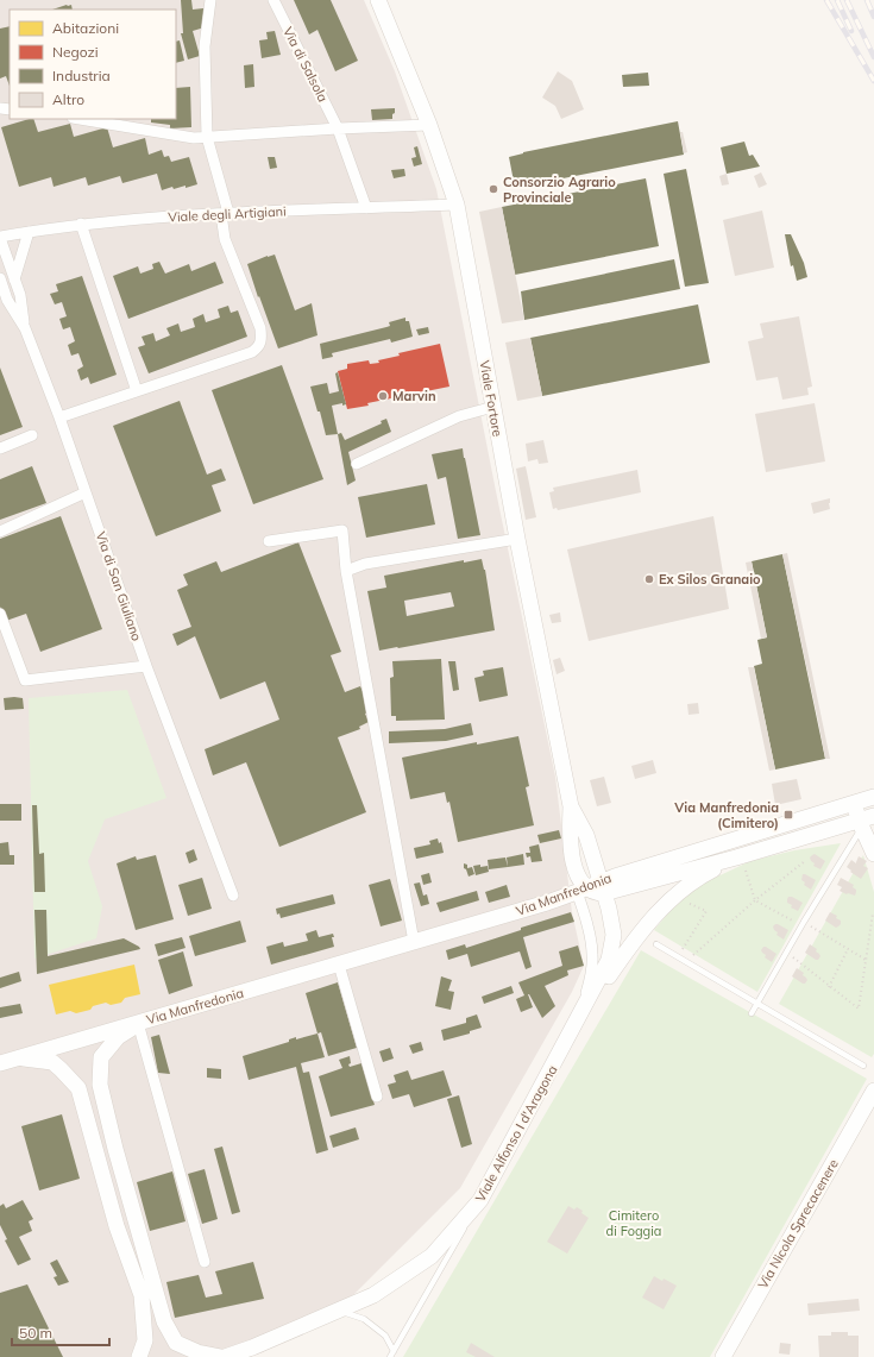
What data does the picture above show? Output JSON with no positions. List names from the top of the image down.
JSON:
{
  "streets": {
    "main road": [
      "Viale Fortore",
      "Via Manfredonia",
      "Viale Alfonso I d'Aragona",
      "Via Nicola Sprecacenere"
    ],
    "street": ["Via di Salsola", "Viale degli Artigiani", "Via di San Giuliano"]
  },
  "crossings": [
    ["Via di Salsola", "Viale degli Artigiani"],
    ["Viale degli Artigiani", "Viale Fortore"],
    ["Viale Fortore", "Via Manfredonia"],
    ["Viale Fortore", "Viale Alfonso I d'Aragona"],
    ["Via Manfredonia", "Viale Alfonso I d'Aragona"]
  ],
  "parks": ["Cimitero di Foggia"],
  "places": {
    "other": ["Consorzio Agrario Provinciale", "Marvin", "Ex Silos Granaio"],
    "transit": ["Via Manfredonia (Cimitero)"]
  },
  "legend": [
    "Abitazioni",
    "Negozi",
    "Industria",
    "Altro"
  ],
  "scale_bar": "50 m"
}
